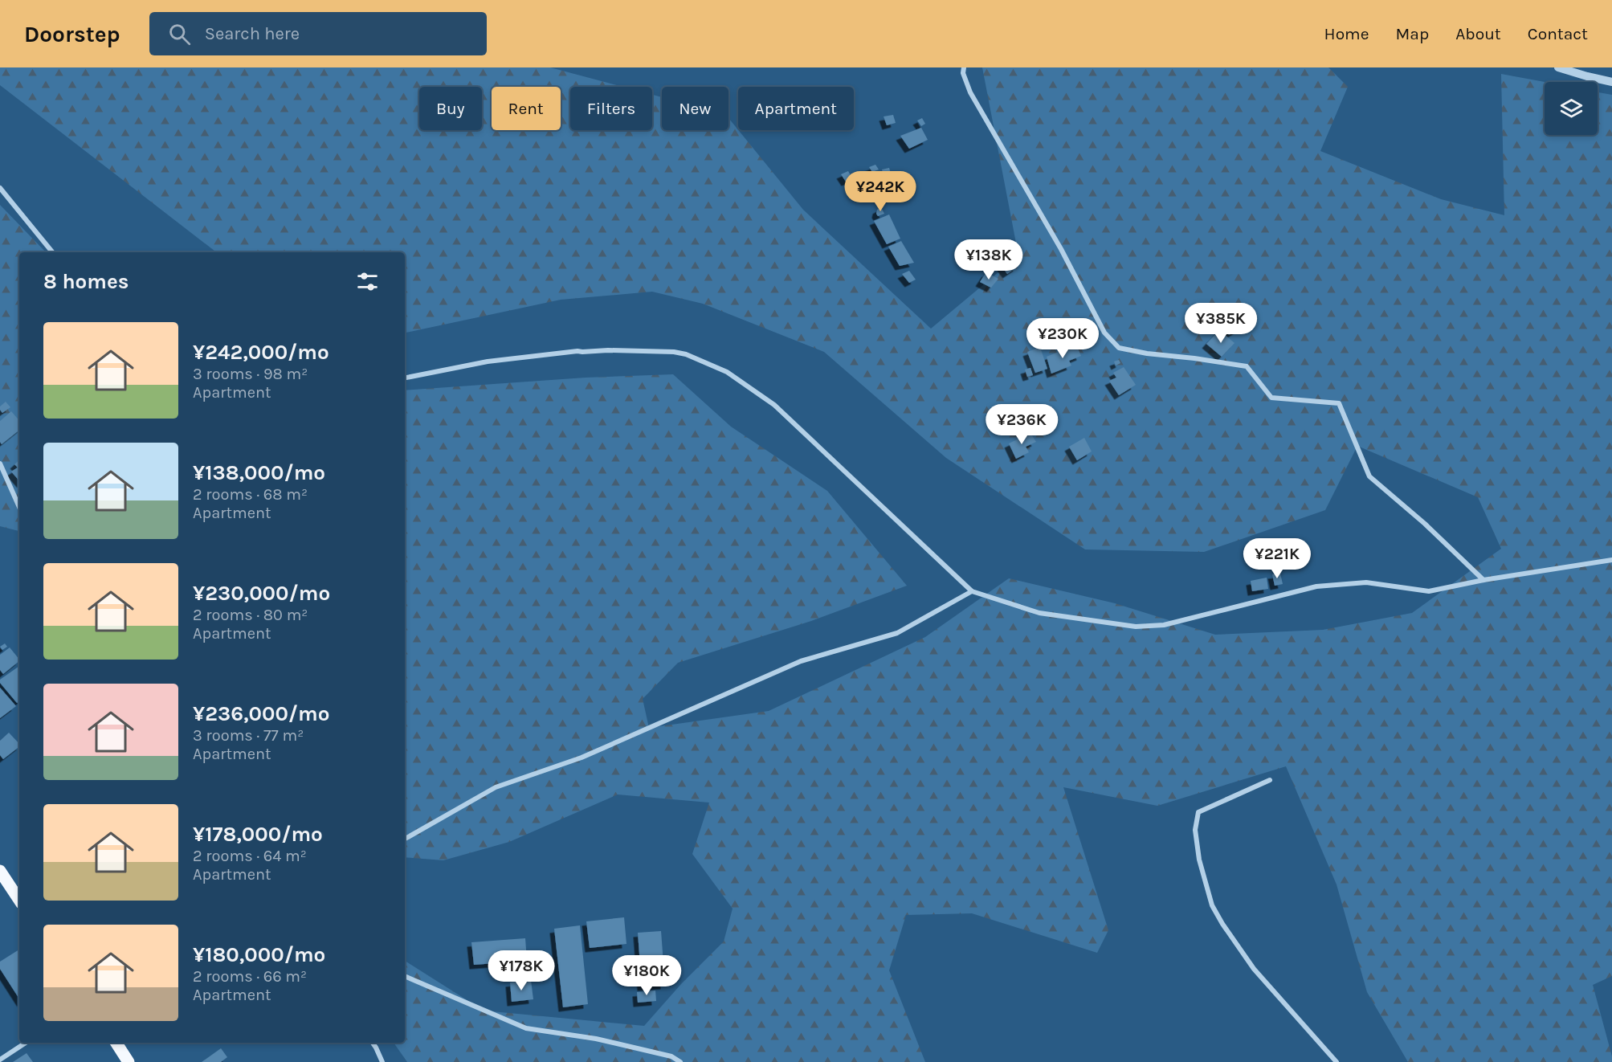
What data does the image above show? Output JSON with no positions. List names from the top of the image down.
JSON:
{
  "page": {
    "header": "Doorstep",
    "search": "Search here",
    "nav": [
      "Home",
      "Map",
      "About",
      "Contact"
    ],
    "chip": [
      "Buy",
      "Rent",
      "Filters",
      "New",
      "Apartment"
    ],
    "price": [
      "¥242K",
      "¥138K",
      "¥385K",
      "¥230K",
      "¥236K",
      "¥221K",
      "¥178K",
      "¥180K"
    ],
    "heading": "8 homes",
    "list": [
      {
        "name": "¥242,000/mo",
        "note": "3 rooms · 98 m² · Apartment"
      },
      {
        "name": "¥138,000/mo",
        "note": "2 rooms · 68 m² · Apartment"
      },
      {
        "name": "¥230,000/mo",
        "note": "2 rooms · 80 m² · Apartment"
      },
      {
        "name": "¥236,000/mo",
        "note": "3 rooms · 77 m² · Apartment"
      },
      {
        "name": "¥178,000/mo",
        "note": "2 rooms · 64 m² · Apartment"
      },
      {
        "name": "¥180,000/mo",
        "note": "2 rooms · 66 m² · Apartment"
      }
    ]
  }
}
